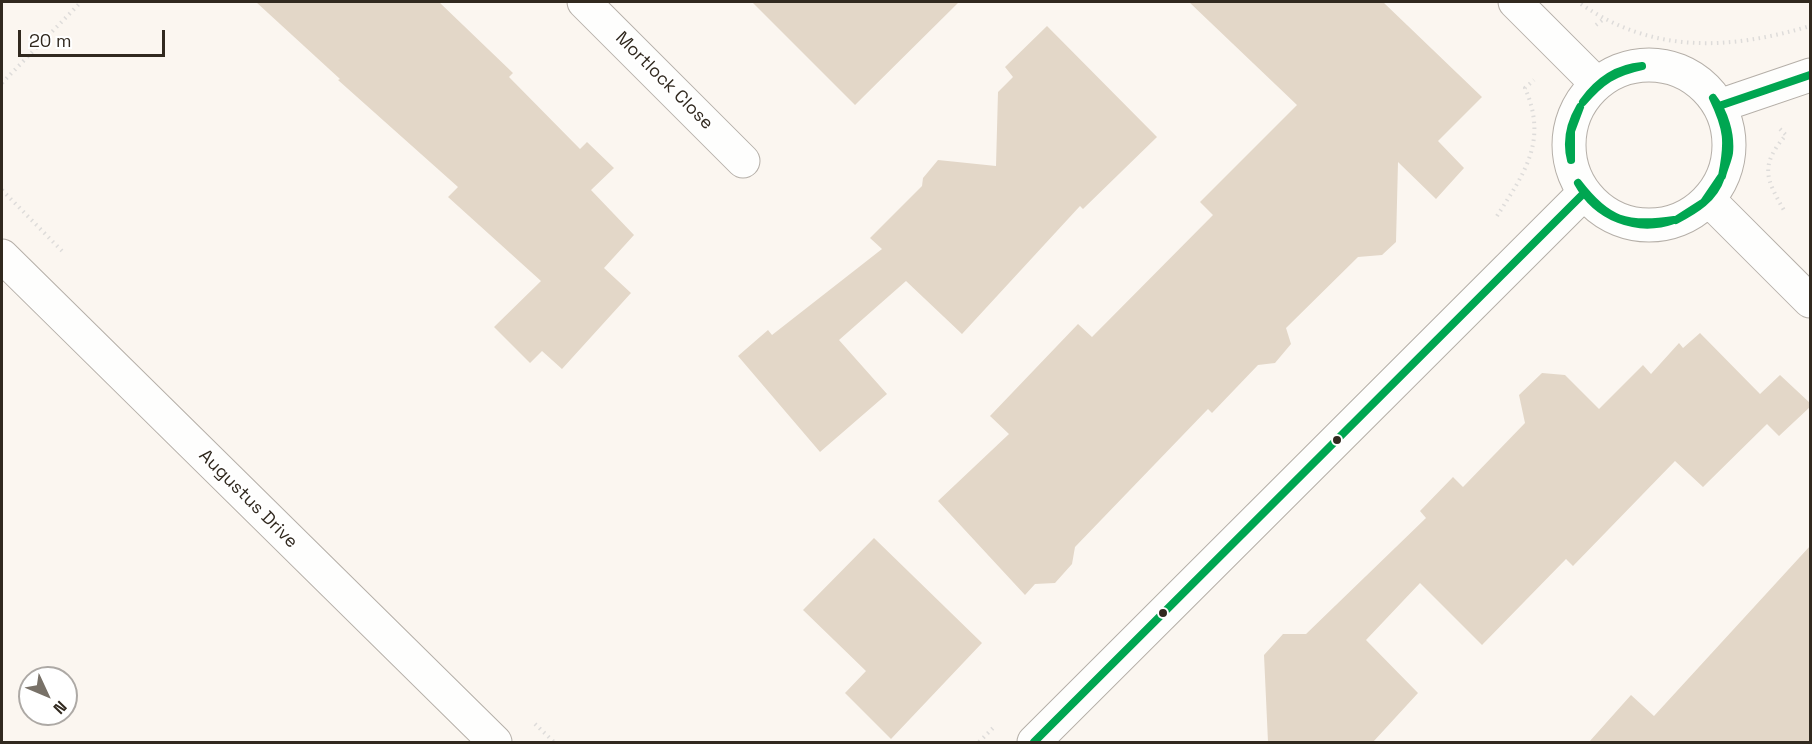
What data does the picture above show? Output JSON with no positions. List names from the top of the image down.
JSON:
{
  "streets": {
    "street": ["Mortlock Close", "Augustus Drive"]
  },
  "scale_bar": "20 m",
  "north": "bottom right"
}
